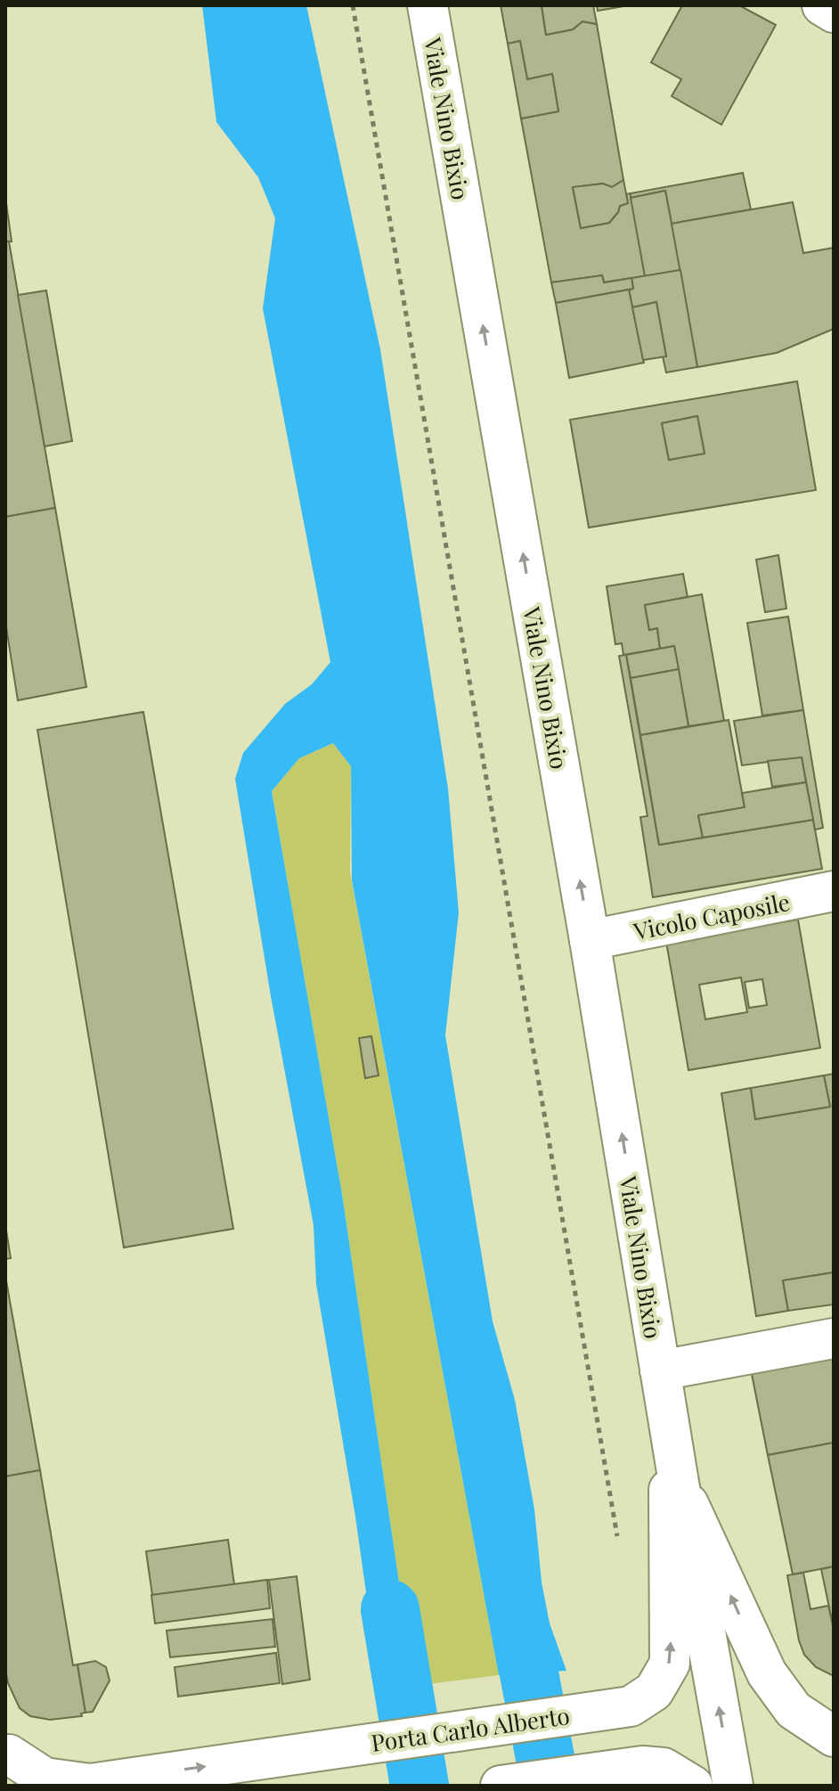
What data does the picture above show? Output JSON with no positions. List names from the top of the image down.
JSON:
{
  "streets": {
    "main road": ["Viale Nino Bixio", "Vicolo Caposile", "Porta Carlo Alberto"]
  },
  "crossings": [
    ["Viale Nino Bixio", "Vicolo Caposile"],
    ["Viale Nino Bixio", "Porta Carlo Alberto"]
  ],
  "one_way": ["Viale Nino Bixio"]
}
